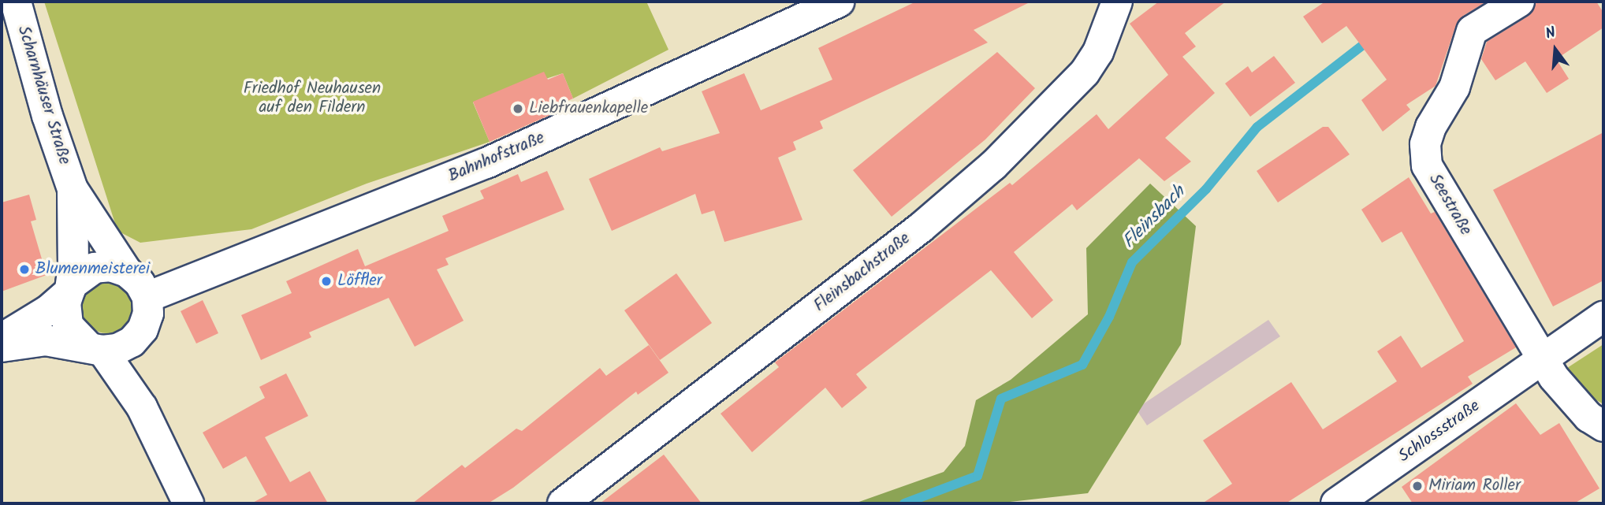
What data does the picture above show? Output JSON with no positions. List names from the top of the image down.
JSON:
{
  "streets": {
    "street": [
      "Scharnhäuser Straße",
      "Bahnhofstraße",
      "Seestraße",
      "Fleinsbachstraße",
      "Schlossstraße"
    ]
  },
  "crossings": [
    ["Scharnhäuser Straße", "Bahnhofstraße"],
    ["Seestraße", "Schlossstraße"]
  ],
  "water": ["Fleinsbach"],
  "parks": ["Friedhof Neuhausen auf den Fildern"],
  "places": [
    "Liebfrauenkapelle",
    "Blumenmeisterei",
    "Löffler",
    "Miriam Roller"
  ],
  "north": "top"
}
